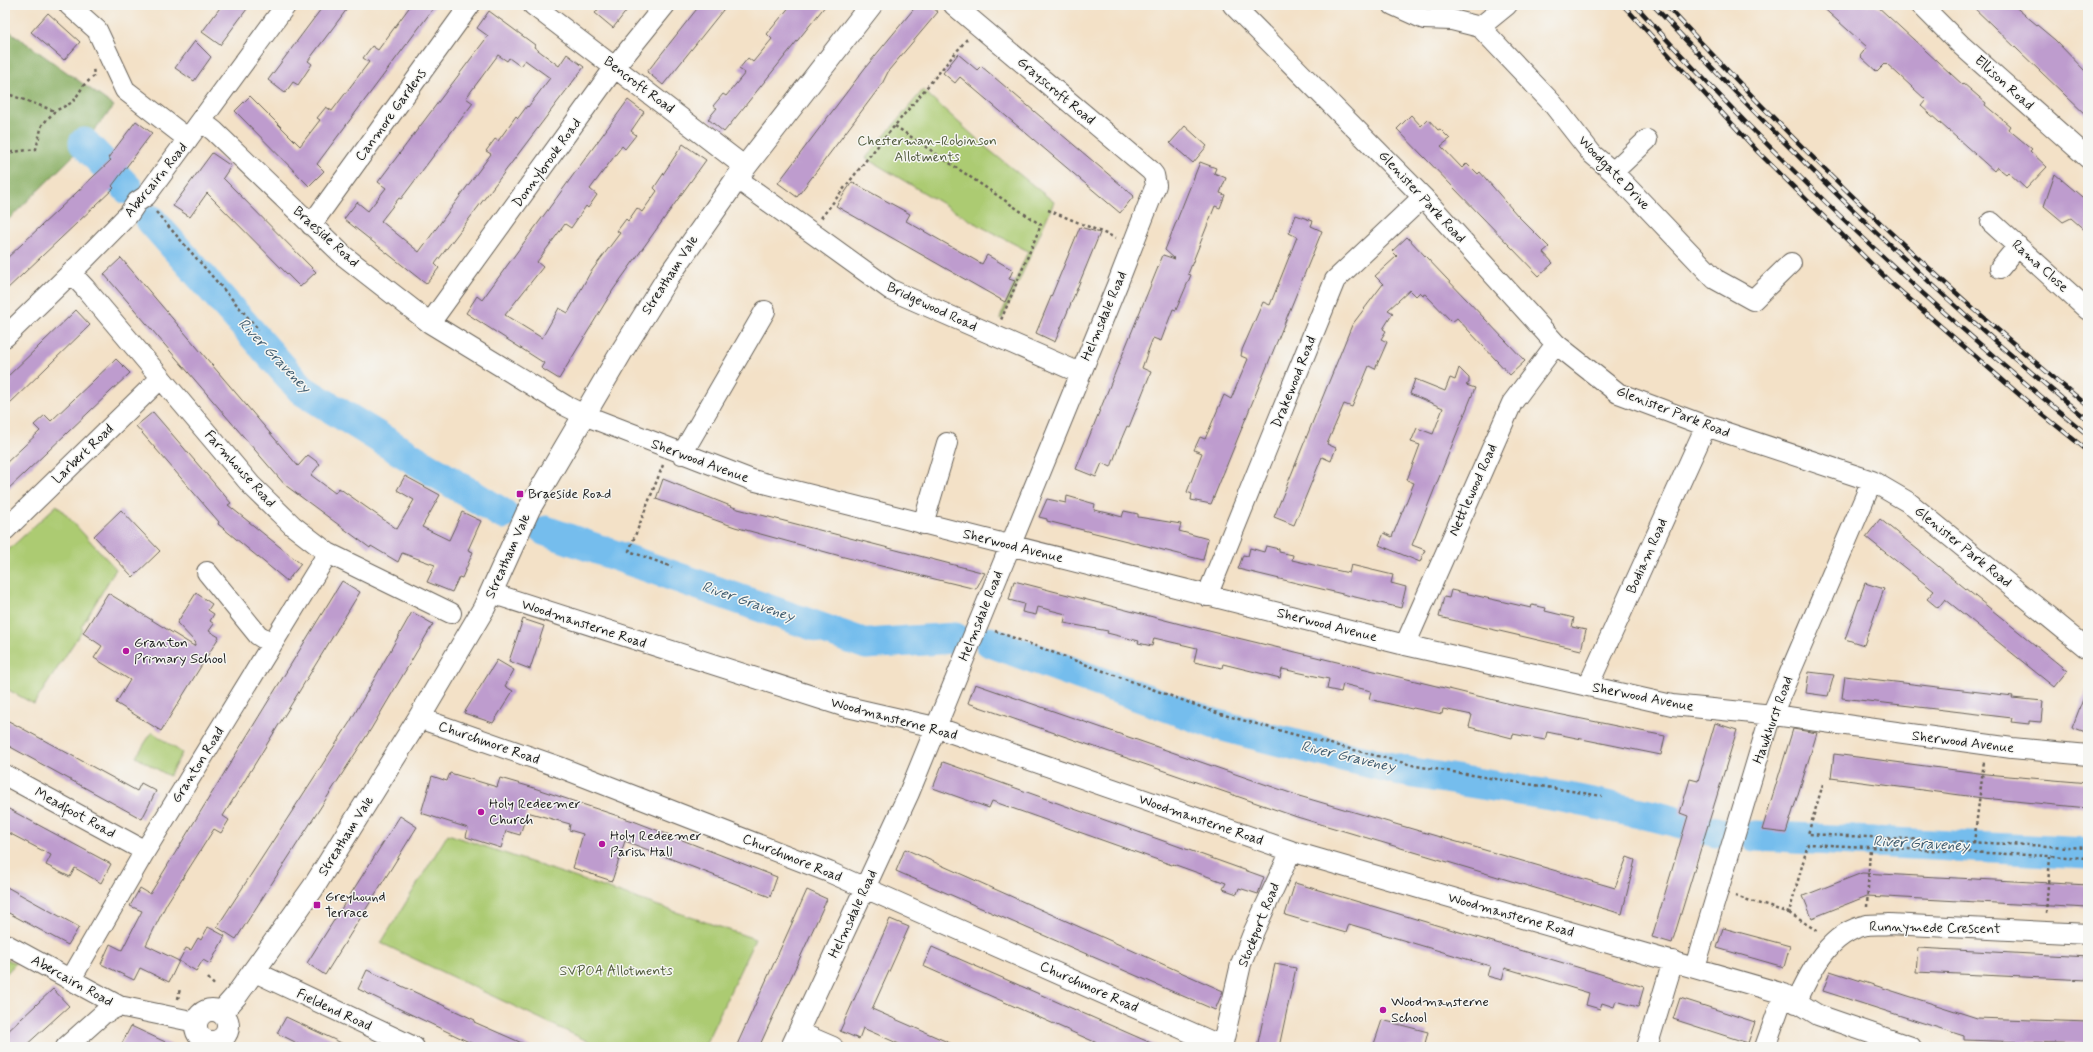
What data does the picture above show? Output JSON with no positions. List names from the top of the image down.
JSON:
{
  "streets": {
    "main road": ["Streatham Vale"],
    "street": [
      "Ellison Road",
      "Bencroft Road",
      "Grayscroft Road",
      "Canmore Gardens",
      "Donnybrook Road",
      "Woodgate Drive",
      "Abercairn Road",
      "Glenister Park Road",
      "Braeside Road",
      "Rama Close",
      "Bridgewood Road",
      "Helmsdale Road",
      "Drakewood Road",
      "Larbert Road",
      "Sherwood Avenue",
      "Farmhouse Road",
      "Nettlewood Road",
      "Bodiam Road",
      "Woodmansterne Road",
      "Hawkhurst Road",
      "Churchmore Road",
      "Granton Road",
      "Meadfoot Road",
      "Stockport Road",
      "Runnymede Crescent",
      "Fieldend Road"
    ]
  },
  "crossings": [
    ["Bencroft Road", "Donnybrook Road"],
    ["Bencroft Road", "Streatham Vale"],
    ["Bencroft Road", "Bridgewood Road"],
    ["Grayscroft Road", "Helmsdale Road"],
    ["Canmore Gardens", "Braeside Road"],
    ["Donnybrook Road", "Braeside Road"],
    ["Abercairn Road", "Braeside Road"],
    ["Abercairn Road", "Streatham Vale"],
    ["Abercairn Road", "Farmhouse Road"],
    ["Abercairn Road", "Granton Road"],
    ["Glenister Park Road", "Drakewood Road"],
    ["Glenister Park Road", "Nettlewood Road"],
    ["Glenister Park Road", "Bodiam Road"],
    ["Glenister Park Road", "Hawkhurst Road"],
    ["Braeside Road", "Streatham Vale"],
    ["Braeside Road", "Sherwood Avenue"],
    ["Streatham Vale", "Bridgewood Road"],
    ["Streatham Vale", "Sherwood Avenue"],
    ["Streatham Vale", "Woodmansterne Road"],
    ["Streatham Vale", "Churchmore Road"],
    ["Streatham Vale", "Fieldend Road"],
    ["Bridgewood Road", "Helmsdale Road"],
    ["Helmsdale Road", "Sherwood Avenue"],
    ["Helmsdale Road", "Woodmansterne Road"],
    ["Helmsdale Road", "Churchmore Road"],
    ["Drakewood Road", "Sherwood Avenue"],
    ["Larbert Road", "Farmhouse Road"],
    ["Sherwood Avenue", "Nettlewood Road"],
    ["Sherwood Avenue", "Bodiam Road"],
    ["Sherwood Avenue", "Hawkhurst Road"],
    ["Farmhouse Road", "Granton Road"],
    ["Woodmansterne Road", "Hawkhurst Road"],
    ["Woodmansterne Road", "Stockport Road"],
    ["Woodmansterne Road", "Runnymede Crescent"],
    ["Churchmore Road", "Stockport Road"],
    ["Granton Road", "Meadfoot Road"]
  ],
  "water": ["River Graveney"],
  "parks": ["Chesterman-Robinson Allotments", "SVPOA Allotments"],
  "places": {
    "transit": ["Braeside Road", "Greyhound Terrace"],
    "other": [
      "Granton Primary School",
      "Holy Redeemer Church",
      "Holy Redeemer Parish Hall",
      "Woodmansterne School"
    ]
  }
}
